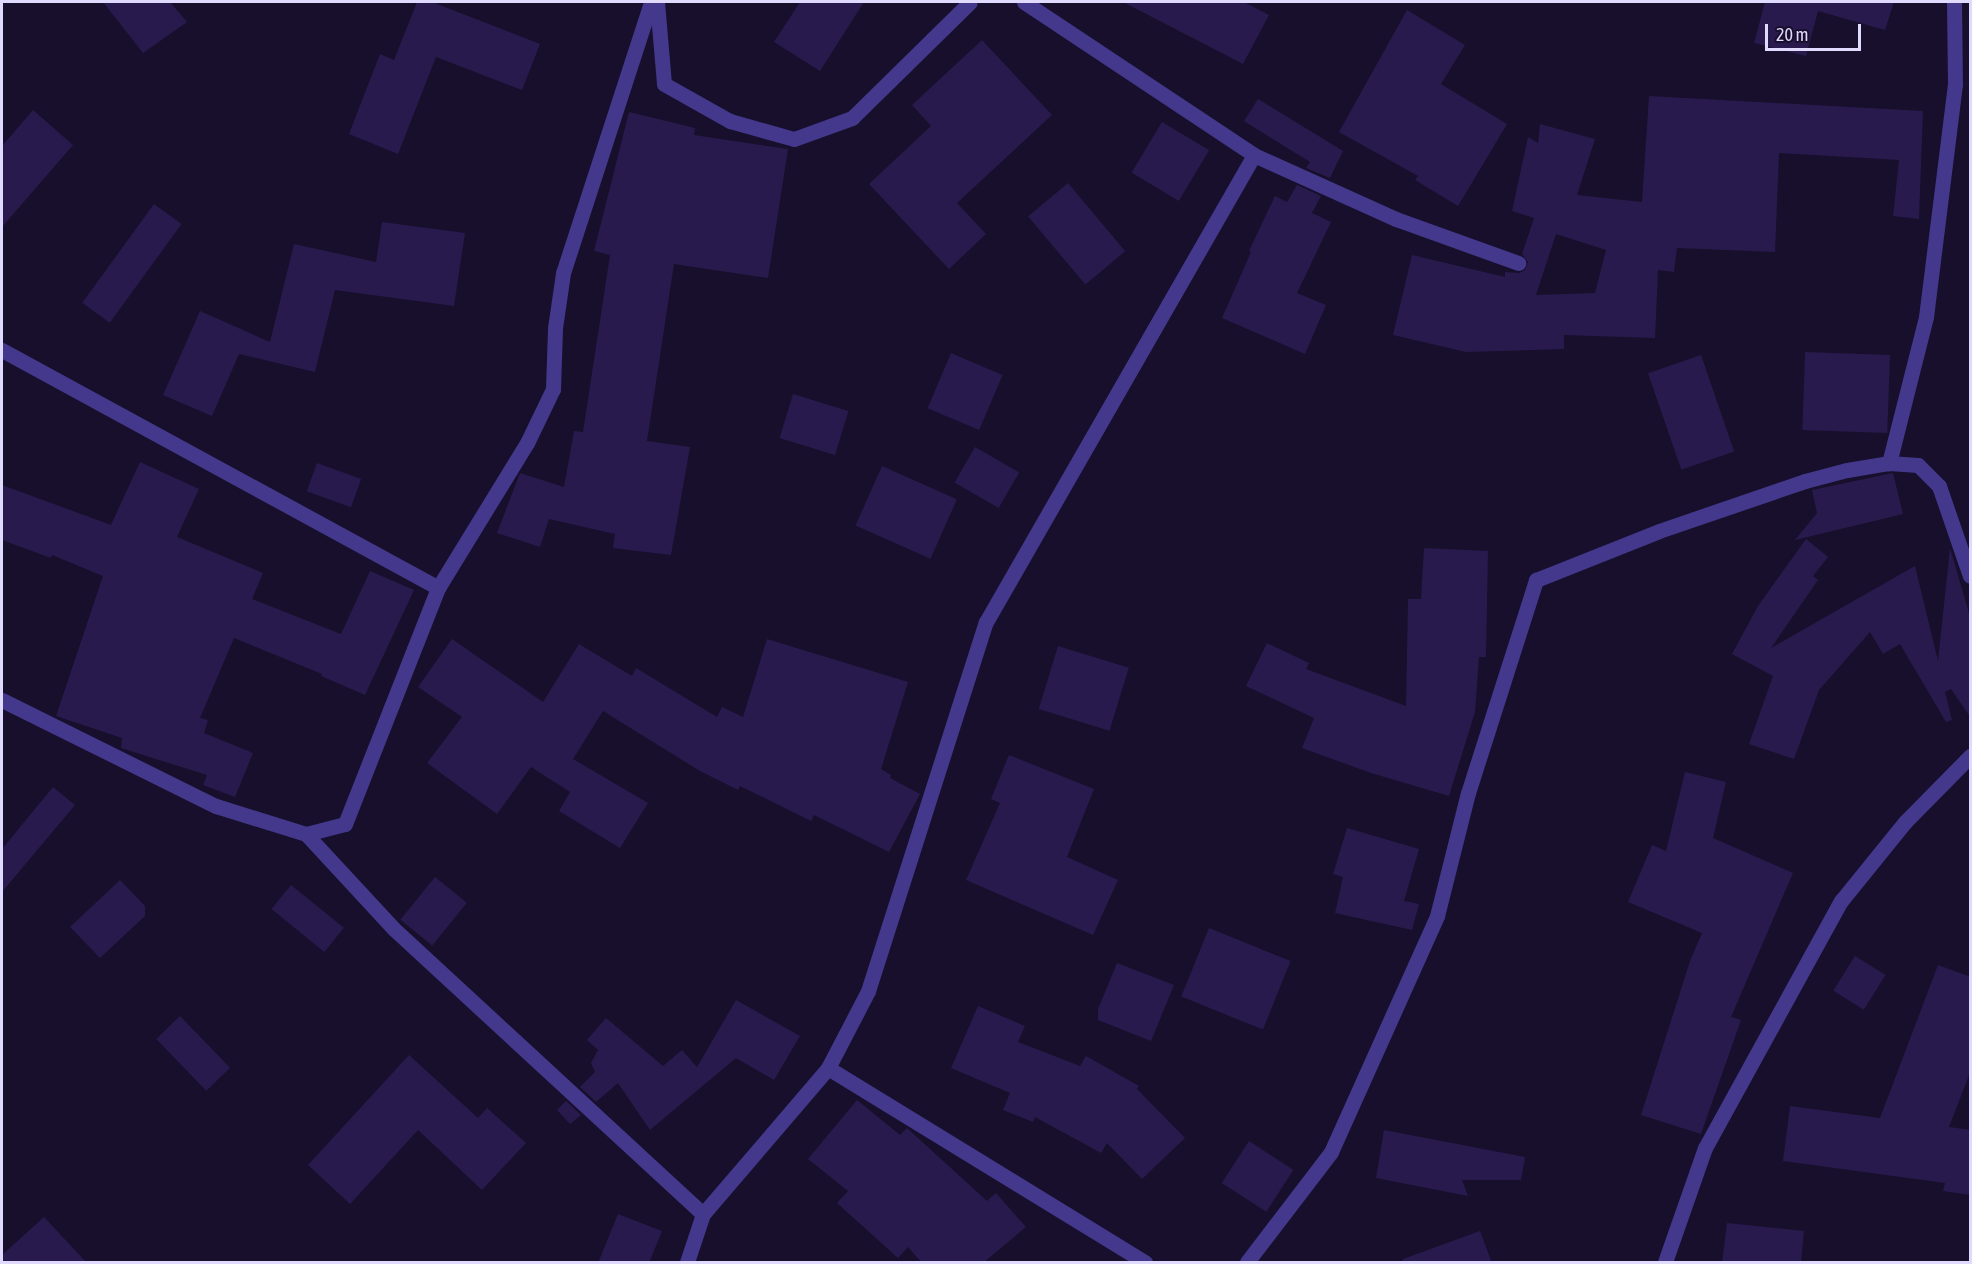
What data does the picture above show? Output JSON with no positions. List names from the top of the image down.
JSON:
{
  "scale_bar": "20 m"
}
